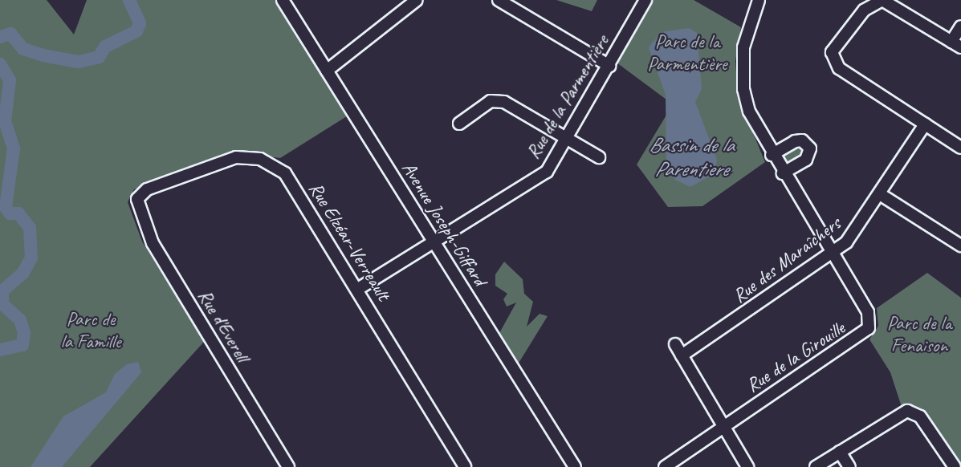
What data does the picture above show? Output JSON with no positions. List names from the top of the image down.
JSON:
{
  "streets": {
    "street": [
      "Rue de la Parmentière",
      "Avenue Joseph-Giffard",
      "Rue Elzéar-Verreault",
      "Rue des Maraîchers",
      "Rue d'Everell",
      "Rue de la Girouille"
    ]
  },
  "crossings": [
    ["Rue de la Parmentière", "Avenue Joseph-Giffard"],
    ["Rue de la Parmentière", "Rue Elzéar-Verreault"],
    ["Rue Elzéar-Verreault", "Rue d'Everell"],
    ["Rue des Maraîchers", "Rue de la Girouille"]
  ],
  "water": ["Bassin de la Parentiere"],
  "parks": ["Parc de la Parmentière", "Parc de la Famille", "Parc de la Fenaison"]
}
